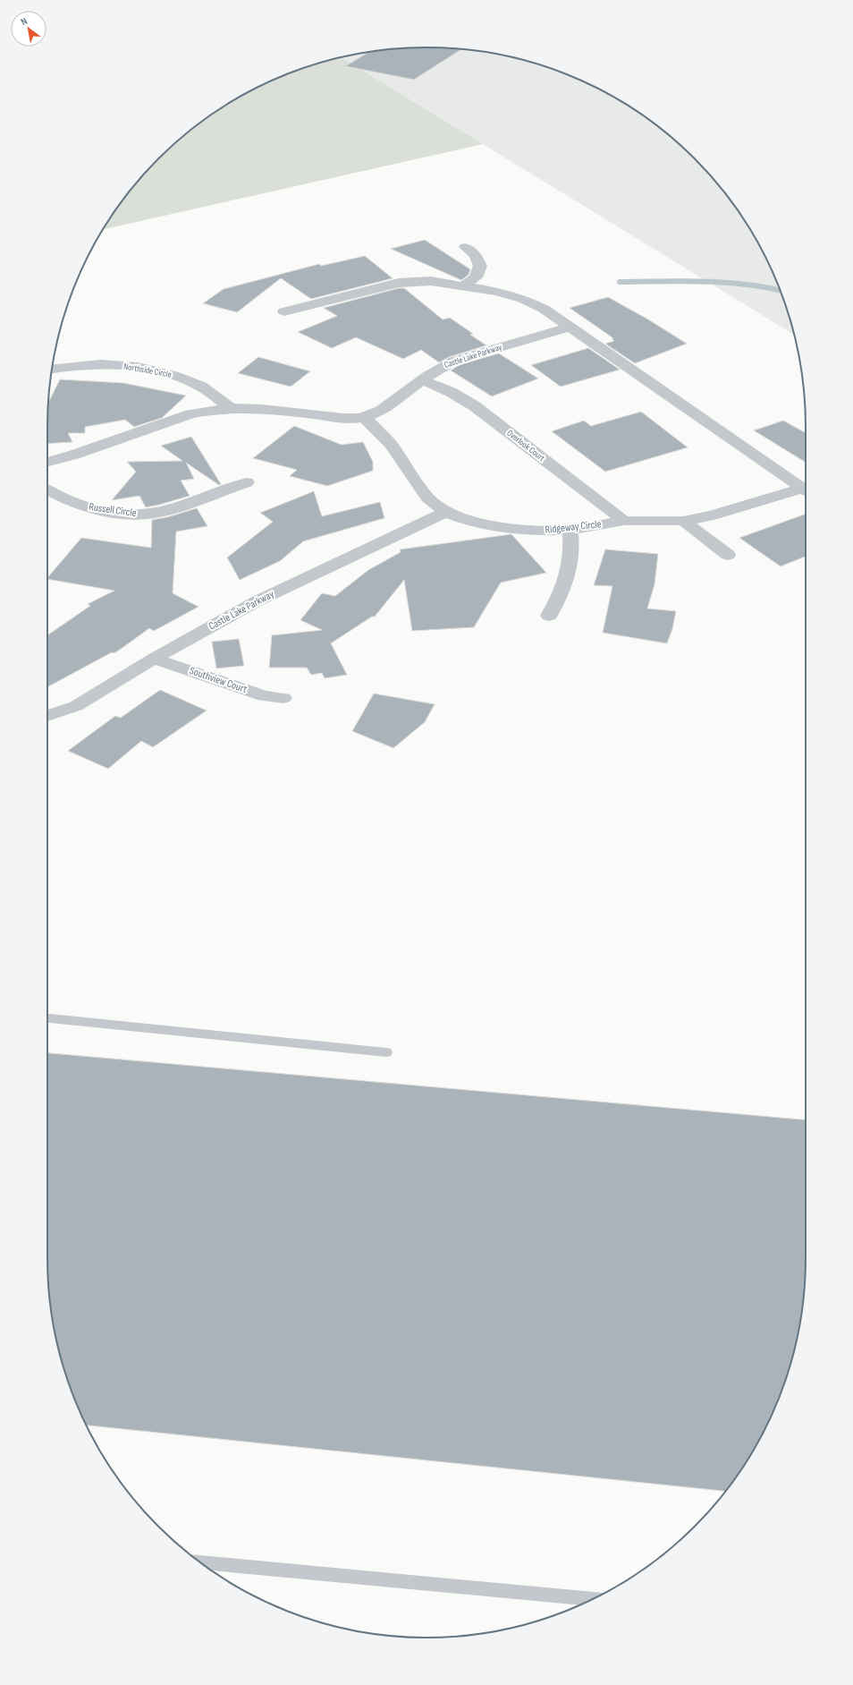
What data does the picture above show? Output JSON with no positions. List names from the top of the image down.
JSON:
{
  "streets": {
    "street": [
      "Castle Lake Parkway",
      "Northside Circle",
      "Overlook Court",
      "Russell Circle",
      "Ridgeway Circle",
      "Southview Court"
    ]
  },
  "crossings": [
    ["Castle Lake Parkway", "Northside Circle"],
    ["Castle Lake Parkway", "Overlook Court"],
    ["Castle Lake Parkway", "Ridgeway Circle"],
    ["Castle Lake Parkway", "Southview Court"],
    ["Overlook Court", "Ridgeway Circle"]
  ],
  "north": "top left"
}
